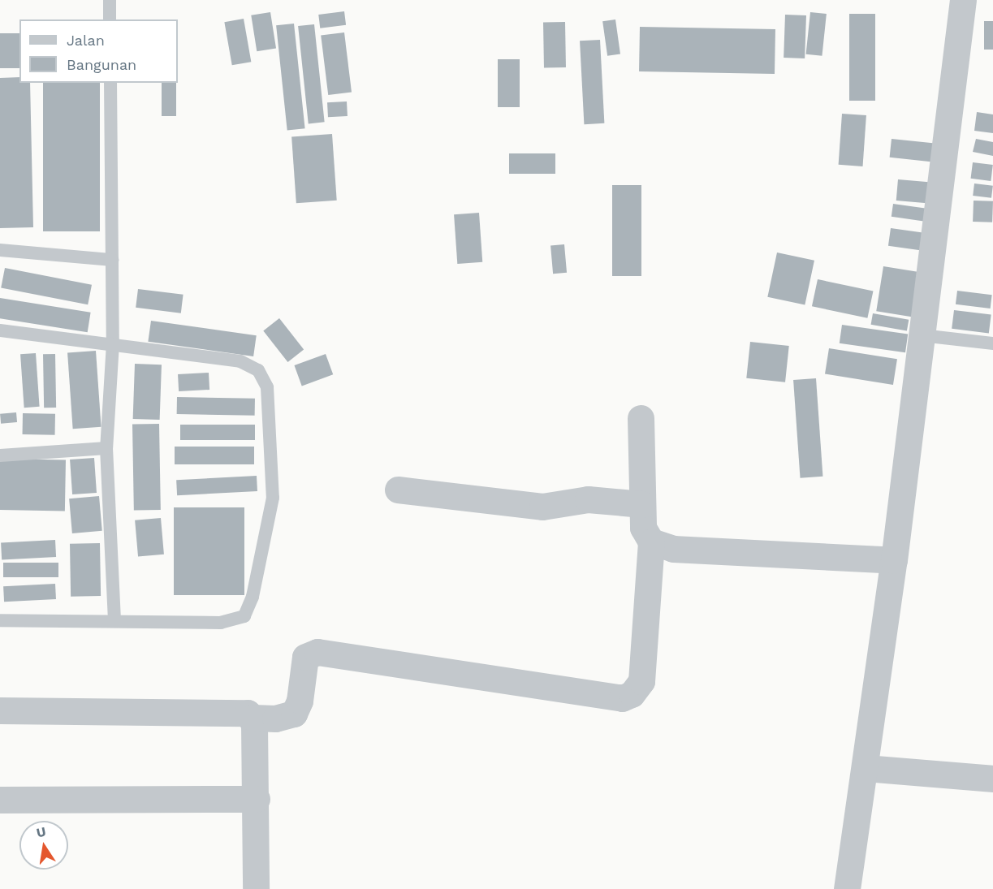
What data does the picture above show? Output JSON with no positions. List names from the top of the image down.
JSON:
{
  "legend": ["Jalan", "Bangunan"],
  "north": "top"
}
